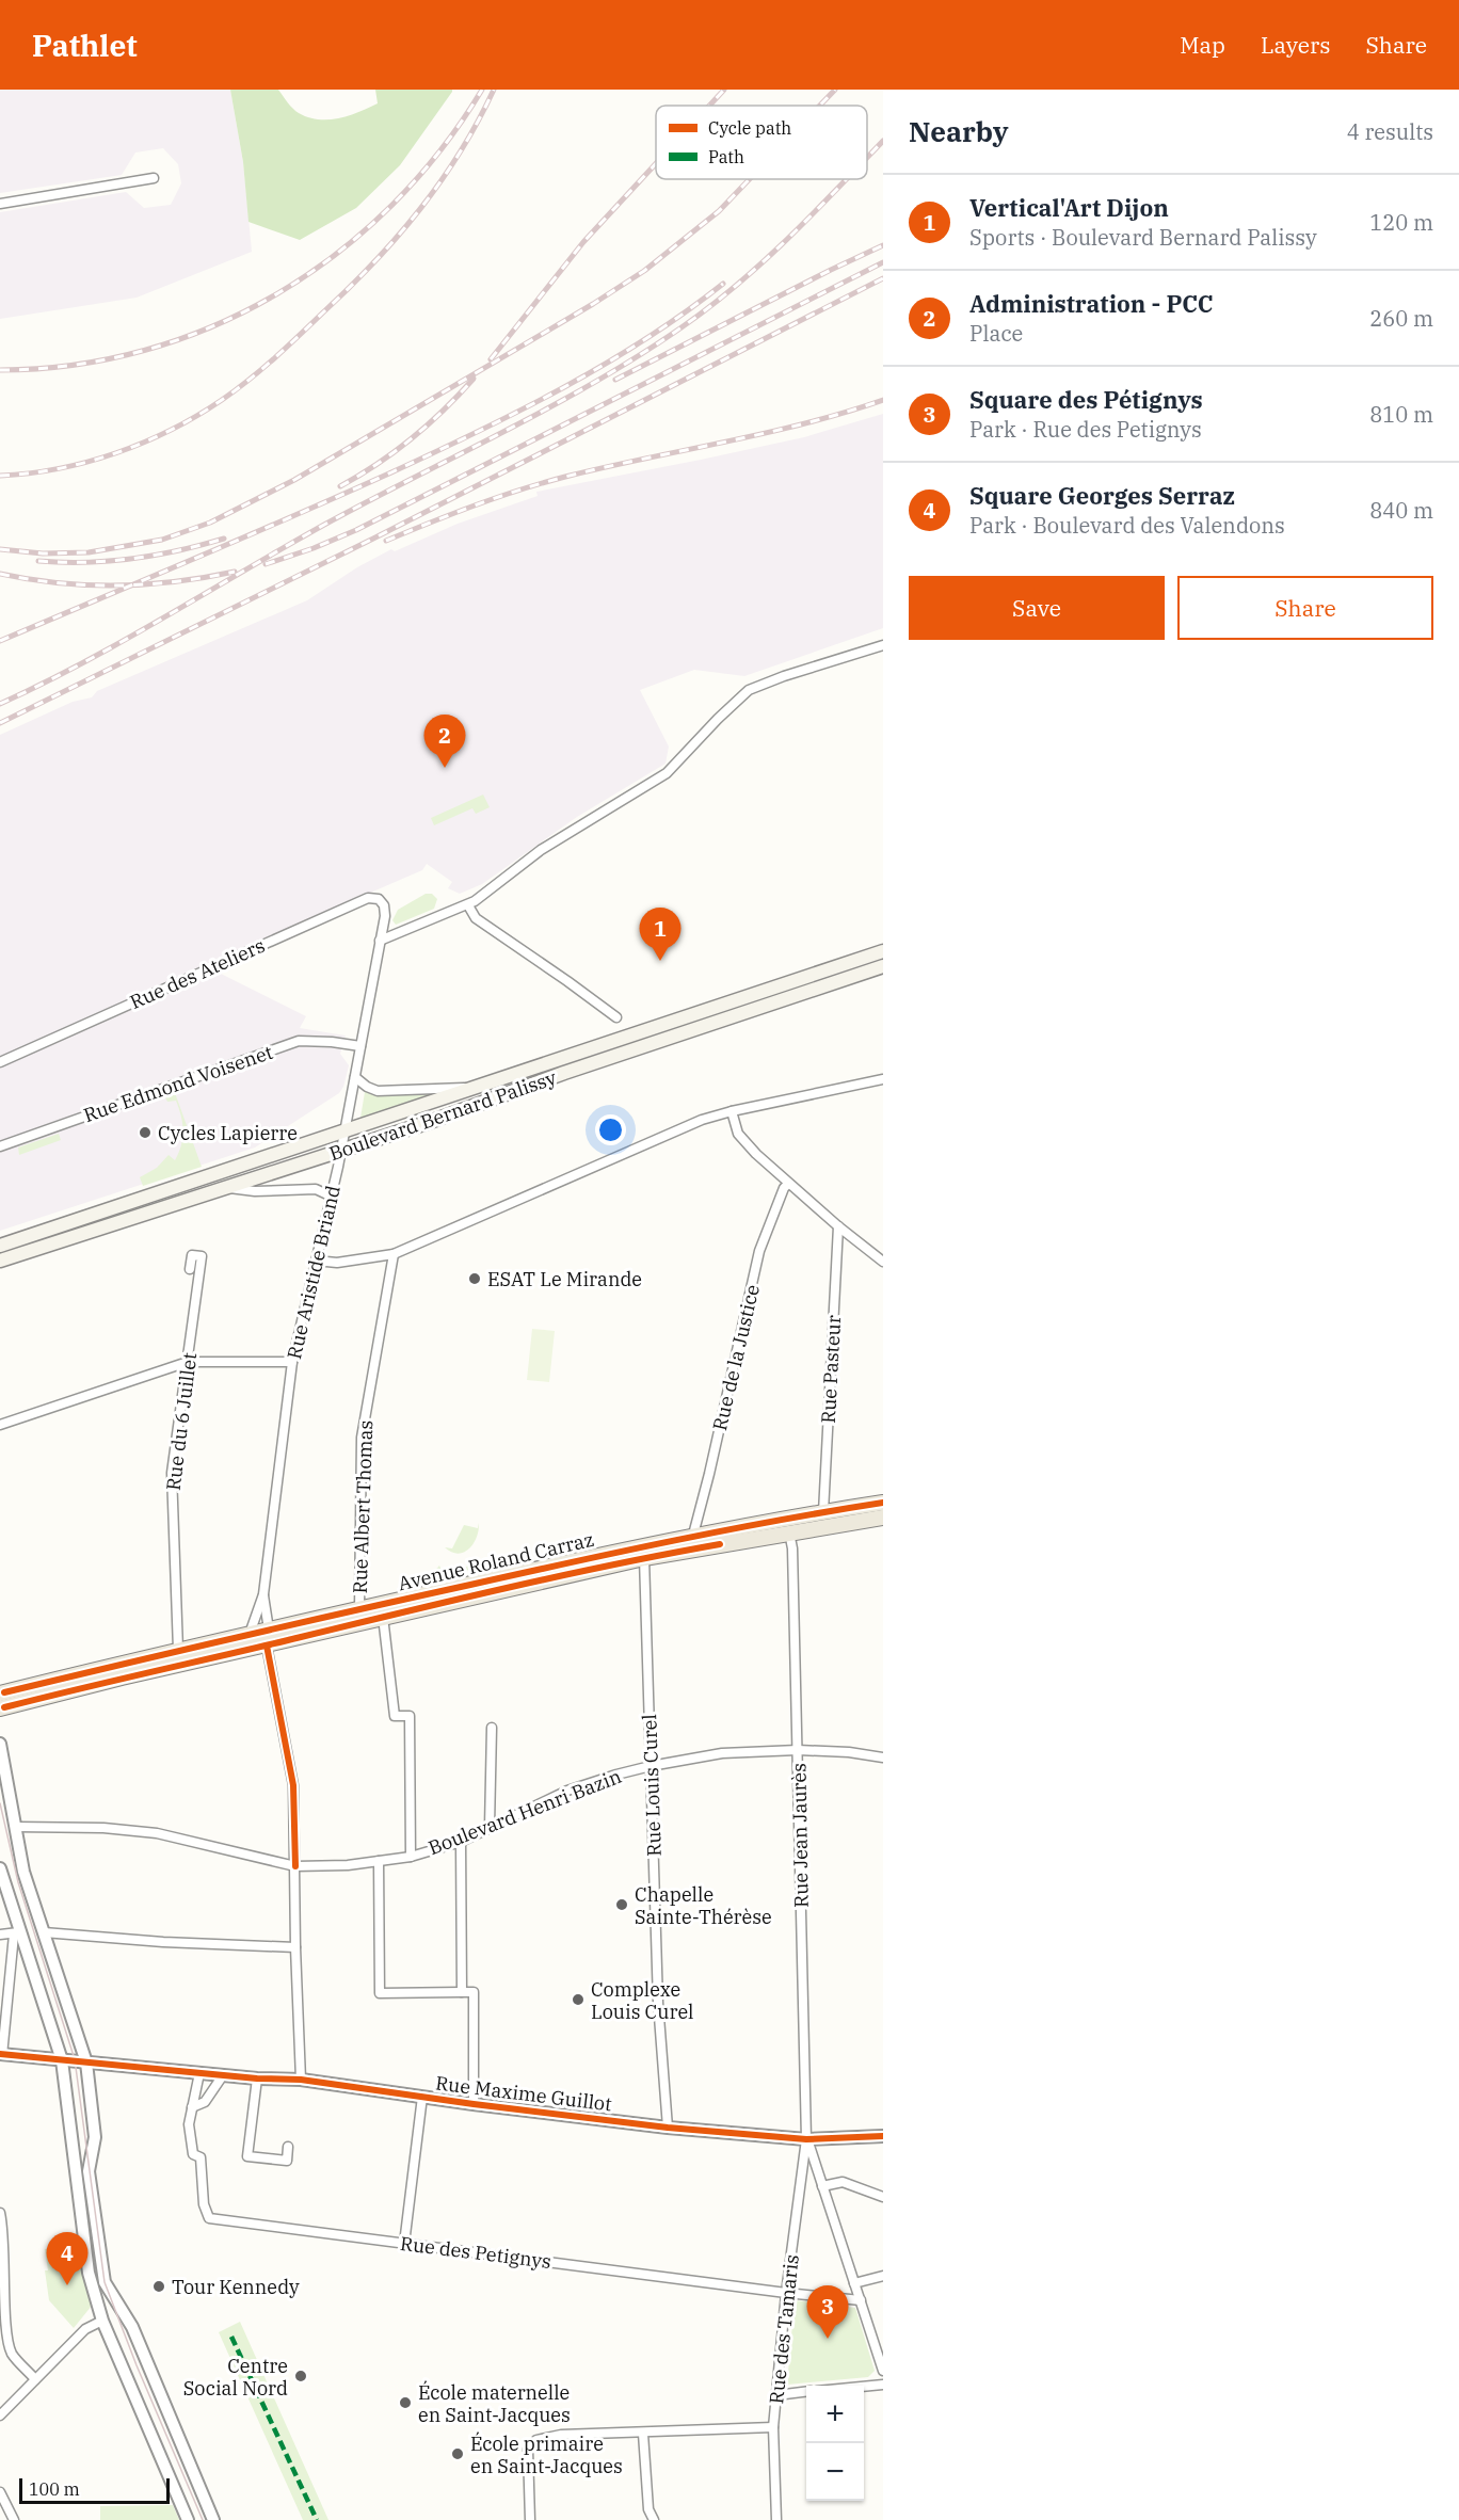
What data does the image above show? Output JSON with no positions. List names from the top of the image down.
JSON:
{
  "streets": {
    "main road": ["Boulevard Bernard Palissy", "Avenue Roland Carraz"],
    "street": [
      "Rue des Ateliers",
      "Rue Edmond Voisenet",
      "Rue Aristide Briand",
      "Rue de la Justice",
      "Rue Pasteur",
      "Rue du 6 Juillet",
      "Rue Albert Thomas",
      "Rue Louis Curel",
      "Boulevard Henri Bazin",
      "Rue Jean Jaurès",
      "Rue Maxime Guillot",
      "Rue des Petignys",
      "Rue des Tamaris"
    ]
  },
  "crossings": [
    ["Rue des Ateliers", "Rue Aristide Briand"],
    ["Rue Edmond Voisenet", "Rue Aristide Briand"],
    ["Boulevard Bernard Palissy", "Rue Aristide Briand"],
    ["Rue Aristide Briand", "Avenue Roland Carraz"],
    ["Rue Aristide Briand", "Boulevard Henri Bazin"],
    ["Rue Aristide Briand", "Rue Maxime Guillot"],
    ["Rue de la Justice", "Avenue Roland Carraz"],
    ["Rue Pasteur", "Avenue Roland Carraz"],
    ["Rue du 6 Juillet", "Avenue Roland Carraz"],
    ["Rue Albert Thomas", "Avenue Roland Carraz"],
    ["Avenue Roland Carraz", "Rue Louis Curel"],
    ["Avenue Roland Carraz", "Rue Jean Jaurès"],
    ["Rue Louis Curel", "Boulevard Henri Bazin"],
    ["Rue Louis Curel", "Rue Maxime Guillot"],
    ["Boulevard Henri Bazin", "Rue Jean Jaurès"],
    ["Rue Jean Jaurès", "Rue Maxime Guillot"],
    ["Rue Jean Jaurès", "Rue des Tamaris"],
    ["Rue Maxime Guillot", "Rue des Petignys"],
    ["Rue Maxime Guillot", "Rue des Tamaris"],
    ["Rue des Petignys", "Rue des Tamaris"]
  ],
  "places": [
    "Cycles Lapierre",
    "ESAT Le Mirande",
    "Chapelle Sainte-Thérèse",
    "Complexe Louis Curel",
    "Tour Kennedy",
    "Centre Social Nord",
    "École maternelle en Saint-Jacques",
    "École primaire en Saint-Jacques"
  ],
  "legend": ["Cycle path", "Path"],
  "scale_bar": "100 m",
  "page": {
    "header": "Pathlet",
    "nav": ["Map", "Layers", "Share"],
    "heading": ["Nearby", "4 results"],
    "list": [
      {
        "mark": "1",
        "name": "Vertical'Art Dijon",
        "note": "Sports · Boulevard Bernard Palissy",
        "value": "120 m"
      },
      {
        "mark": "2",
        "name": "Administration - PCC",
        "note": "Place",
        "value": "260 m"
      },
      {
        "mark": "3",
        "name": "Square des Pétignys",
        "note": "Park · Rue des Petignys",
        "value": "810 m"
      },
      {
        "mark": "4",
        "name": "Square Georges Serraz",
        "note": "Park · Boulevard des Valendons",
        "value": "840 m"
      }
    ],
    "buttons": ["Save", "Share"],
    "pins": [
      "2",
      "1",
      "4",
      "3"
    ],
    "map_buttons": ["+", "−"],
    "scale": "100 m"
  }
}
